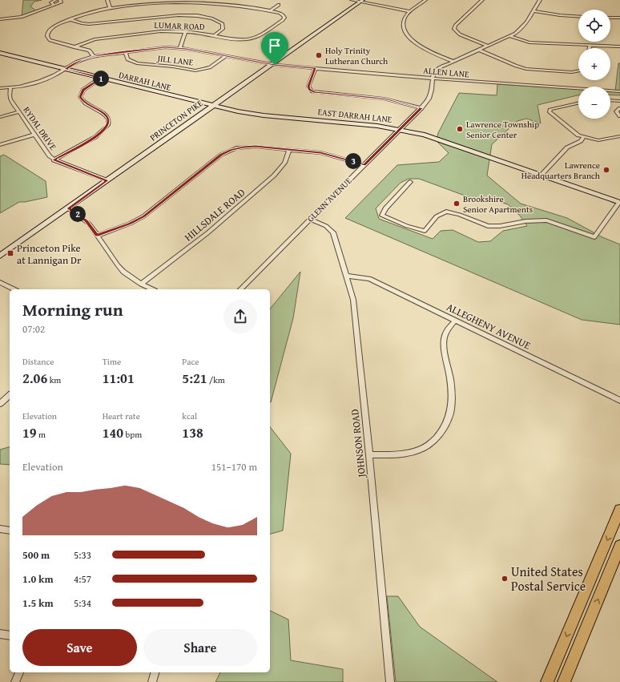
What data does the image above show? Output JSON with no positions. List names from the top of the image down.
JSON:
{
  "streets": {
    "street": [
      "LUMAR ROAD",
      "JILL LANE",
      "ALLEN LANE",
      "DARRAH LANE",
      "EAST DARRAH LANE",
      "PRINCETON PIKE",
      "RYDAL DRIVE",
      "GLENN AVENUE",
      "HILLSDALE ROAD",
      "ALLEGHENY AVENUE",
      "JOHNSON ROAD"
    ]
  },
  "crossings": [
    ["JILL LANE", "ALLEN LANE"],
    ["ALLEN LANE", "DARRAH LANE"],
    ["ALLEN LANE", "PRINCETON PIKE"],
    ["ALLEN LANE", "RYDAL DRIVE"],
    ["ALLEN LANE", "GLENN AVENUE"],
    ["DARRAH LANE", "EAST DARRAH LANE"],
    ["DARRAH LANE", "PRINCETON PIKE"],
    ["EAST DARRAH LANE", "PRINCETON PIKE"],
    ["EAST DARRAH LANE", "GLENN AVENUE"],
    ["PRINCETON PIKE", "RYDAL DRIVE"],
    ["GLENN AVENUE", "JOHNSON ROAD"],
    ["ALLEGHENY AVENUE", "JOHNSON ROAD"]
  ],
  "places": {
    "other": [
      "Holy Trinity Lutheran Church",
      "Lawrence Township Senior Center",
      "Lawrence Headquarters Branch",
      "Brookshire Senior Apartments",
      "United States Postal Service"
    ],
    "transit": ["Princeton Pike at Lannigan Dr"]
  },
  "page": {
    "map_buttons": ["+", "−"],
    "pins": ["1", "3", "2"],
    "heading": ["Morning run", "07:02"],
    "stats": [
      ["Distance", "2.06 km"],
      ["Time", "11:01"],
      ["Pace", "5:21 /km"],
      ["Elevation", "19 m"],
      ["Heart rate", "140 bpm"],
      ["kcal", "138"]
    ],
    "chart": ["Elevation", "151–170 m"],
    "list": [
      {
        "name": "500 m",
        "note": "5:33"
      },
      {
        "name": "1.0 km",
        "note": "4:57"
      },
      {
        "name": "1.5 km",
        "note": "5:34"
      }
    ],
    "buttons": ["Save", "Share"]
  }
}
